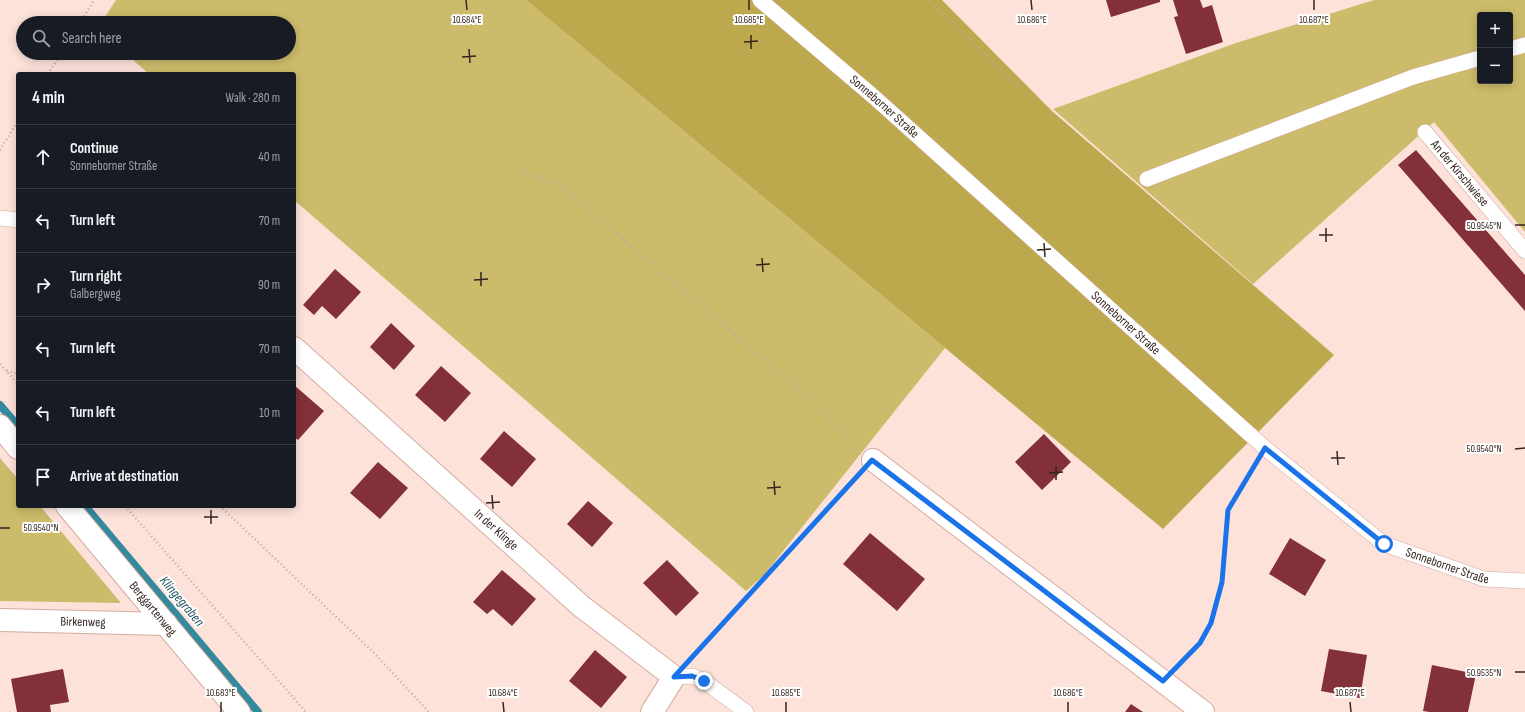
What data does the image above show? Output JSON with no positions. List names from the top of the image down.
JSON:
{
  "streets": {
    "street": ["In der Klinge", "Berggartenweg", "Birkenweg"],
    "lane": ["Sonneborner Straße", "An der Kirschwiese"]
  },
  "crossings": [
    ["Berggartenweg", "Birkenweg"]
  ],
  "water": ["Klingegraben"],
  "page": {
    "map_buttons": ["+", "−"],
    "search": "Search here",
    "heading": ["4 min", "Walk · 280 m"],
    "list": [
      ["Continue", "Sonneborner Straße", "40 m"],
      ["Turn left", "70 m"],
      ["Turn right", "Galbergweg", "90 m"],
      ["Turn left", "70 m"],
      ["Turn left", "10 m"],
      "Arrive at destination"
    ]
  },
  "coordinates": [
    "10.684°E",
    "10.685°E",
    "10.686°E",
    "10.687°E",
    "50.9545°N",
    "50.9540°N",
    "50.9535°N",
    "10.683°E"
  ]
}
